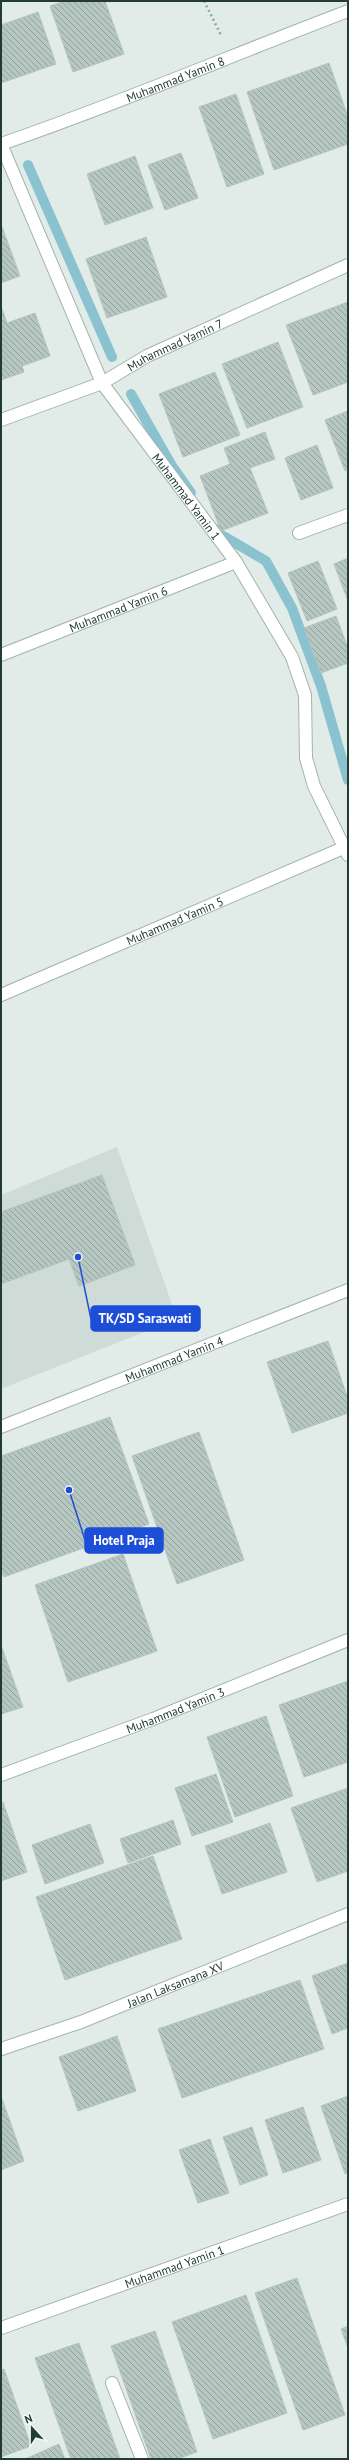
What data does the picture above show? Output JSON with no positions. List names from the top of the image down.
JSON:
{
  "streets": {
    "street": [
      "Muhammad Yamin 8",
      "Muhammad Yamin 7",
      "Muhammad Yamin 1",
      "Muhammad Yamin 6",
      "Muhammad Yamin 5",
      "Muhammad Yamin 4",
      "Muhammad Yamin 3",
      "Jalan Laksamana XV"
    ]
  },
  "crossings": [
    ["Muhammad Yamin 8", "Muhammad Yamin 1"],
    ["Muhammad Yamin 7", "Muhammad Yamin 1"],
    ["Muhammad Yamin 1", "Muhammad Yamin 6"],
    ["Muhammad Yamin 1", "Muhammad Yamin 5"]
  ],
  "places": ["TK/SD Saraswati", "Hotel Praja"],
  "north": "top"
}
